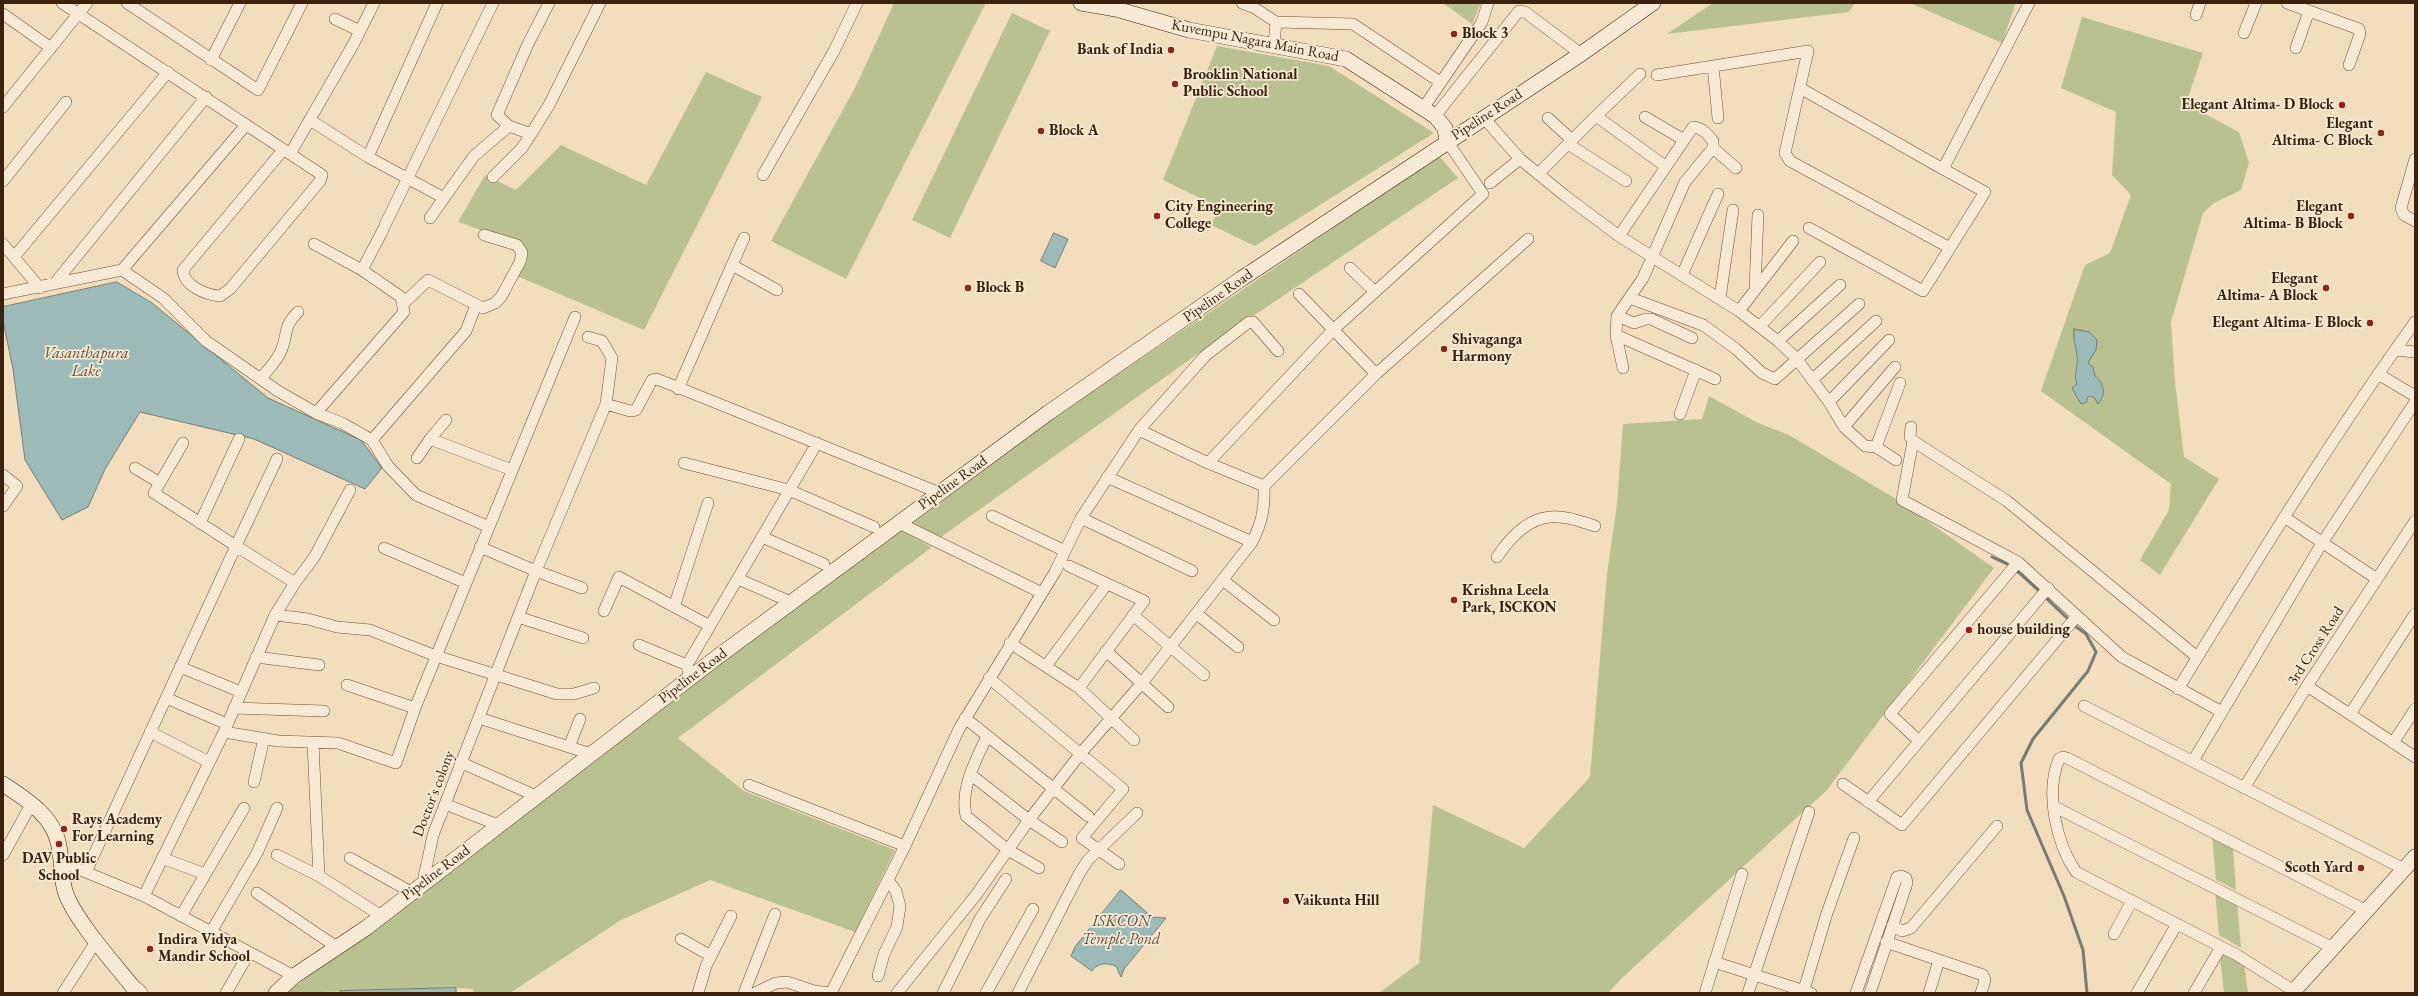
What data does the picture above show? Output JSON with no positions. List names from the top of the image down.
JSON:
{
  "streets": {
    "street": [
      "Kuvempu Nagara Main Road",
      "Pipeline Road",
      "3rd Cross Road",
      "Doctor's colony"
    ]
  },
  "crossings": [
    ["Kuvempu Nagara Main Road", "Pipeline Road"],
    ["Pipeline Road", "Doctor's colony"]
  ],
  "water": ["Vasanthapura Lake", "ISKCON Temple Pond"],
  "places": [
    "Block 3",
    "Bank of India",
    "Brooklin National Public School",
    "Elegant Altima- D Block",
    "Block A",
    "Elegant Altima- C Block",
    "City Engineering College",
    "Elegant Altima- B Block",
    "Block B",
    "Elegant Altima- A Block",
    "Elegant Altima- E Block",
    "Shivaganga Harmony",
    "Krishna Leela Park, ISCKON",
    "house building",
    "Rays Academy For Learning",
    "DAV Public School",
    "Scoth Yard",
    "Vaikunta Hill",
    "Indira Vidya Mandir School"
  ]
}
